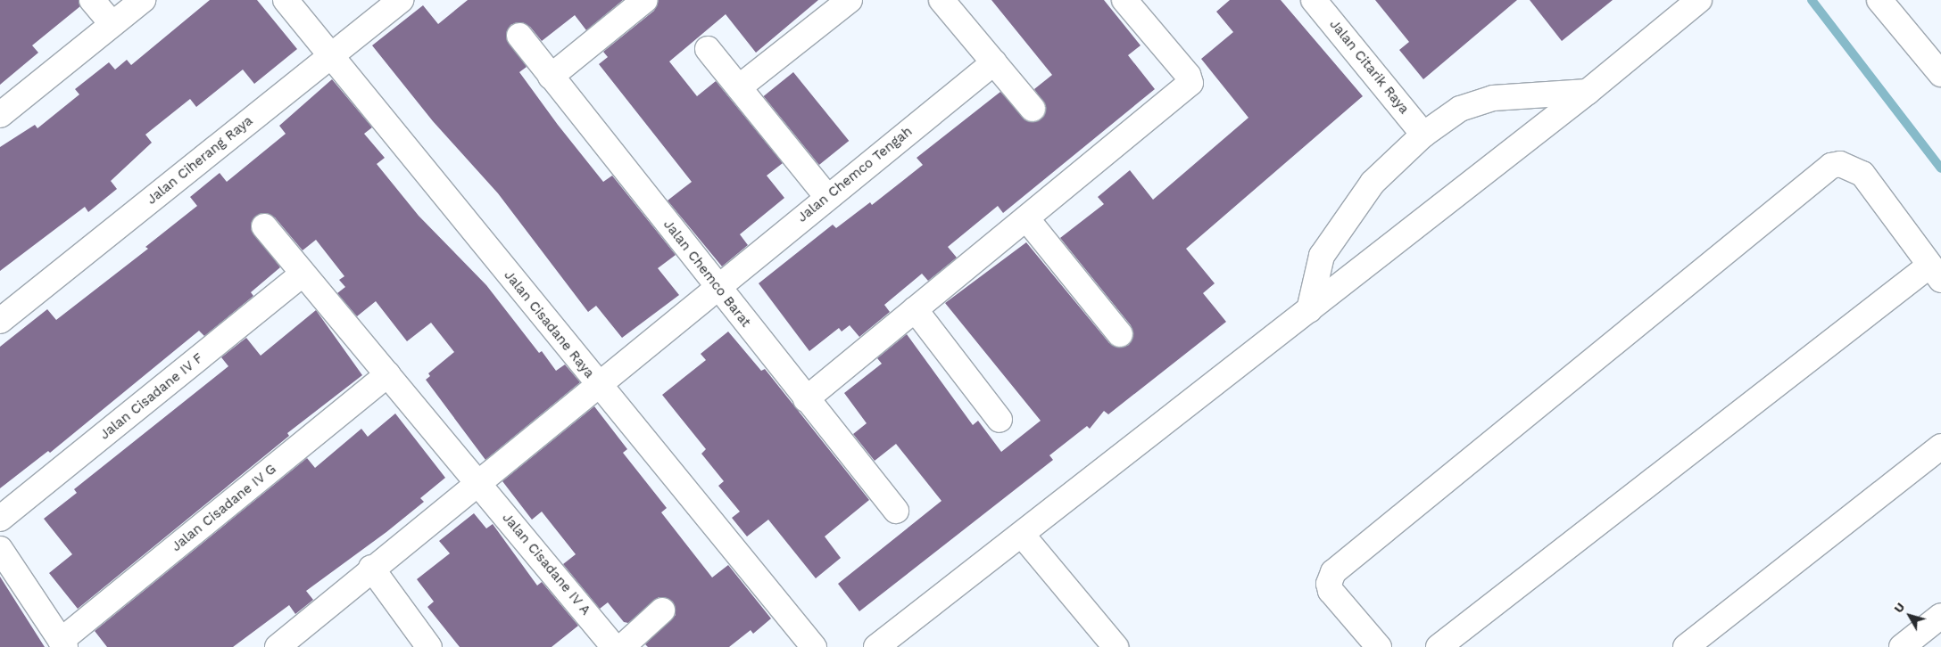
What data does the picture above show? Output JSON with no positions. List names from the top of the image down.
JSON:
{
  "streets": {
    "street": [
      "Jalan Citarik Raya",
      "Jalan Ciherang Raya",
      "Jalan Chemco Tengah",
      "Jalan Chemco Barat",
      "Jalan Cisadane Raya",
      "Jalan Cisadane IV F",
      "Jalan Cisadane IV G",
      "Jalan Cisadane IV A"
    ]
  },
  "crossings": [
    ["Jalan Ciherang Raya", "Jalan Cisadane Raya"],
    ["Jalan Chemco Tengah", "Jalan Chemco Barat"],
    ["Jalan Chemco Tengah", "Jalan Cisadane Raya"],
    ["Jalan Chemco Tengah", "Jalan Cisadane IV A"],
    ["Jalan Cisadane IV F", "Jalan Cisadane IV A"],
    ["Jalan Cisadane IV G", "Jalan Cisadane IV A"]
  ],
  "north": "top left"
}
